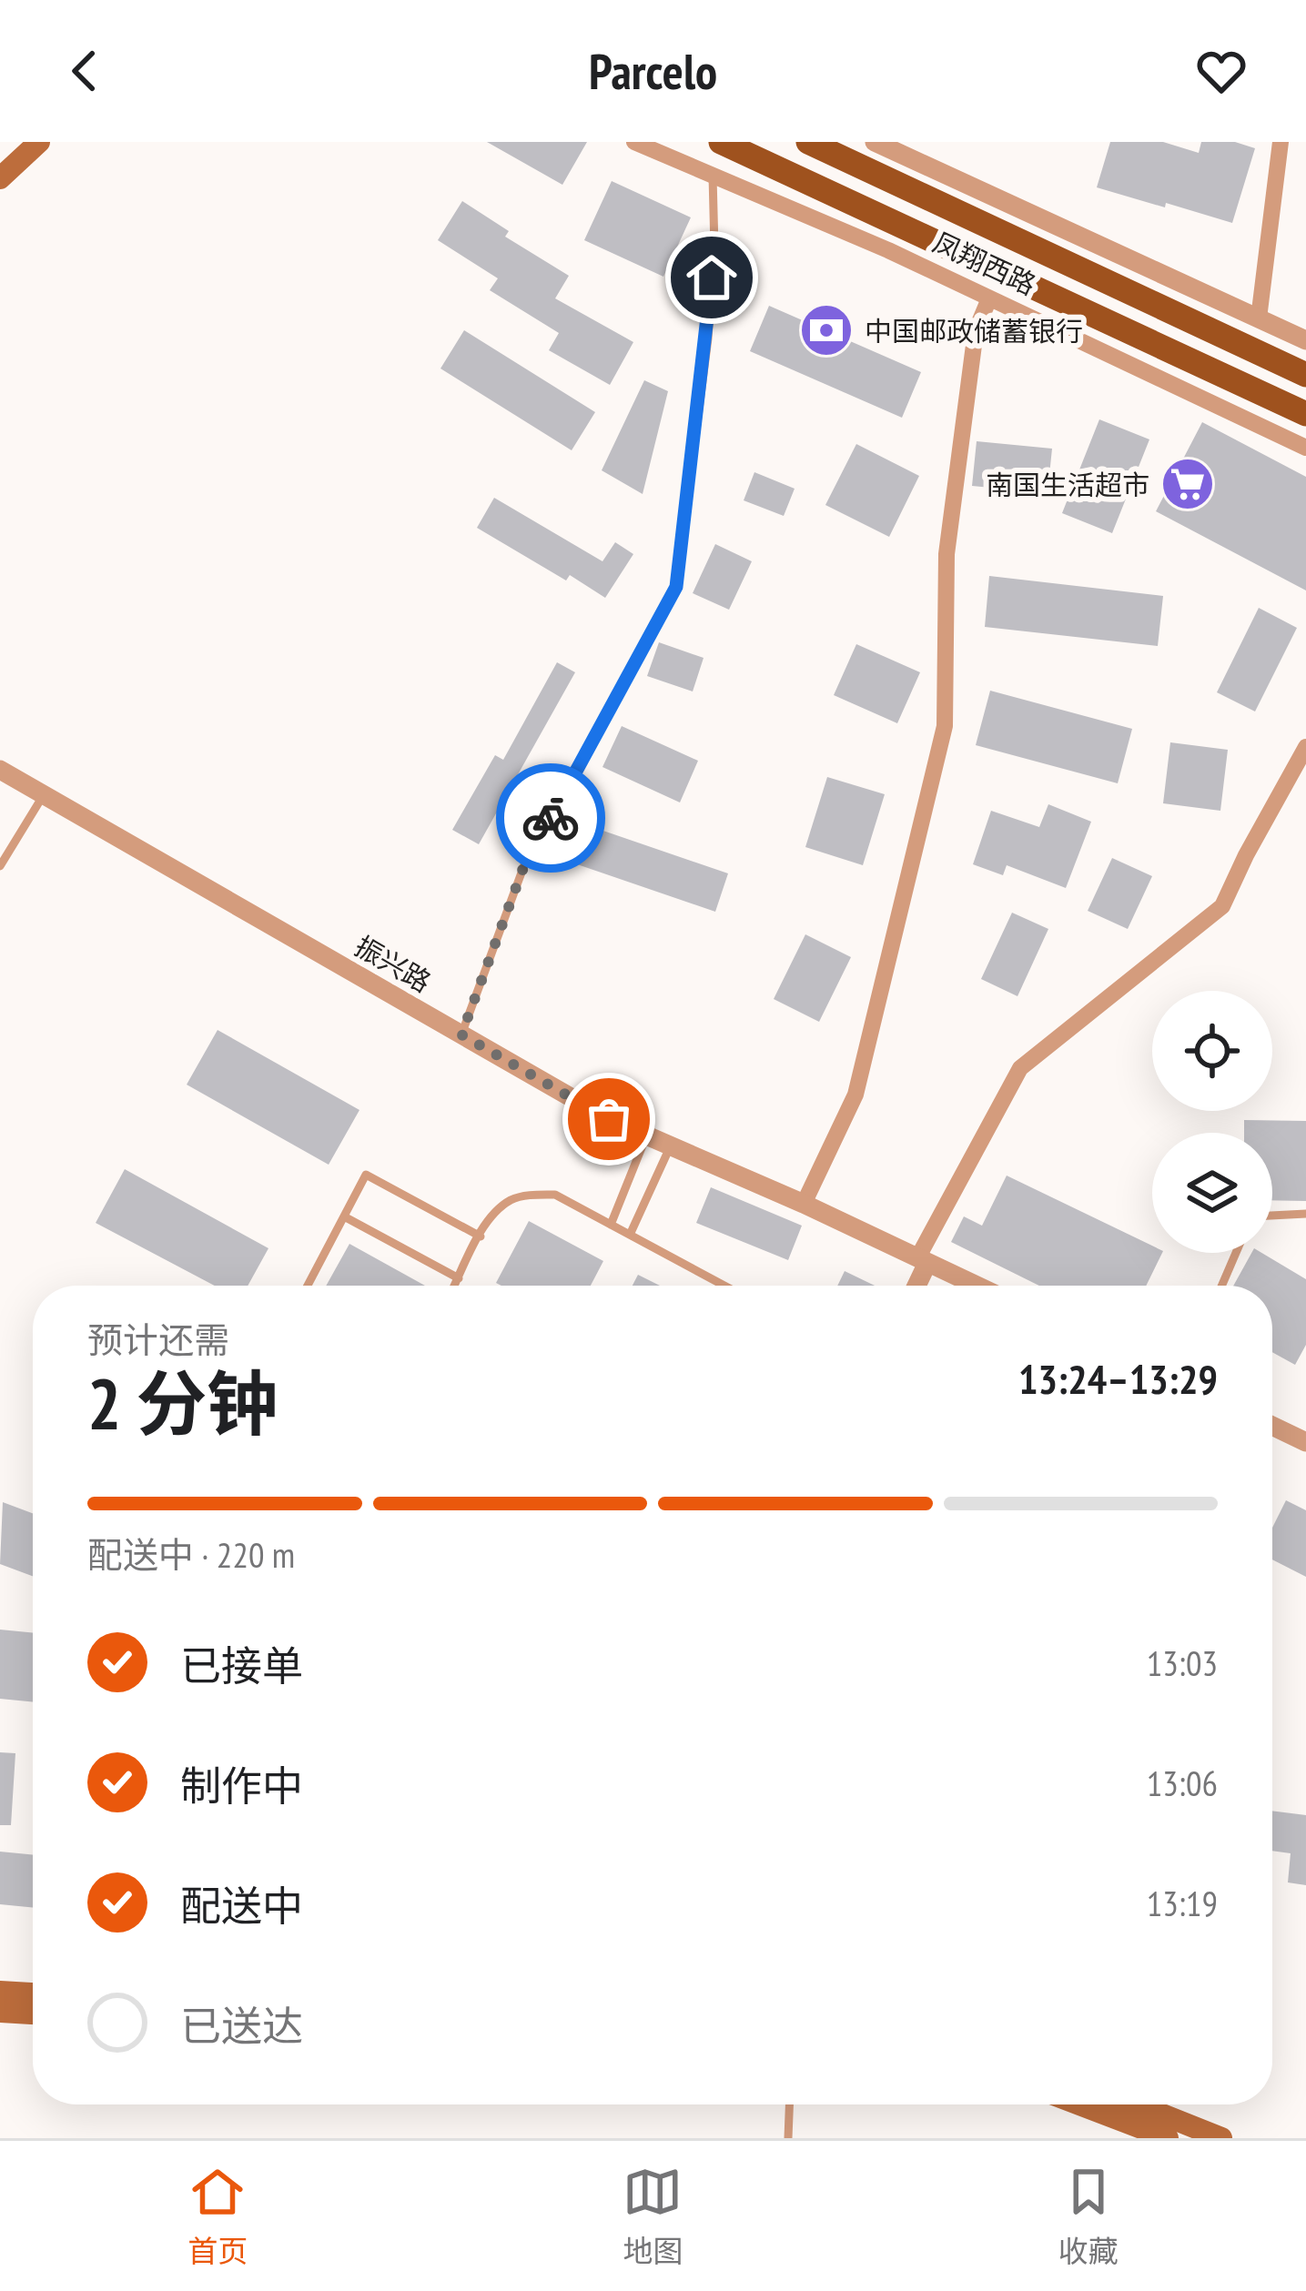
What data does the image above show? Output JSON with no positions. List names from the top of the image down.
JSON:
{
  "streets": {
    "main road": ["凤翔西路"],
    "street": ["振兴路"]
  },
  "places": {
    "bank": ["中国邮政储蓄银行"],
    "supermarket": ["南国生活超市"]
  },
  "page": {
    "header": "Parcelo",
    "heading": ["2 分钟", "预计还需", "13:24–13:29"],
    "bar": "配送中 · 220 m",
    "list": [
      ["已接单", "13:03"],
      ["制作中", "13:06"],
      ["配送中", "13:19"],
      "已送达"
    ],
    "tabs": ["首页", "地图", "收藏"]
  }
}
